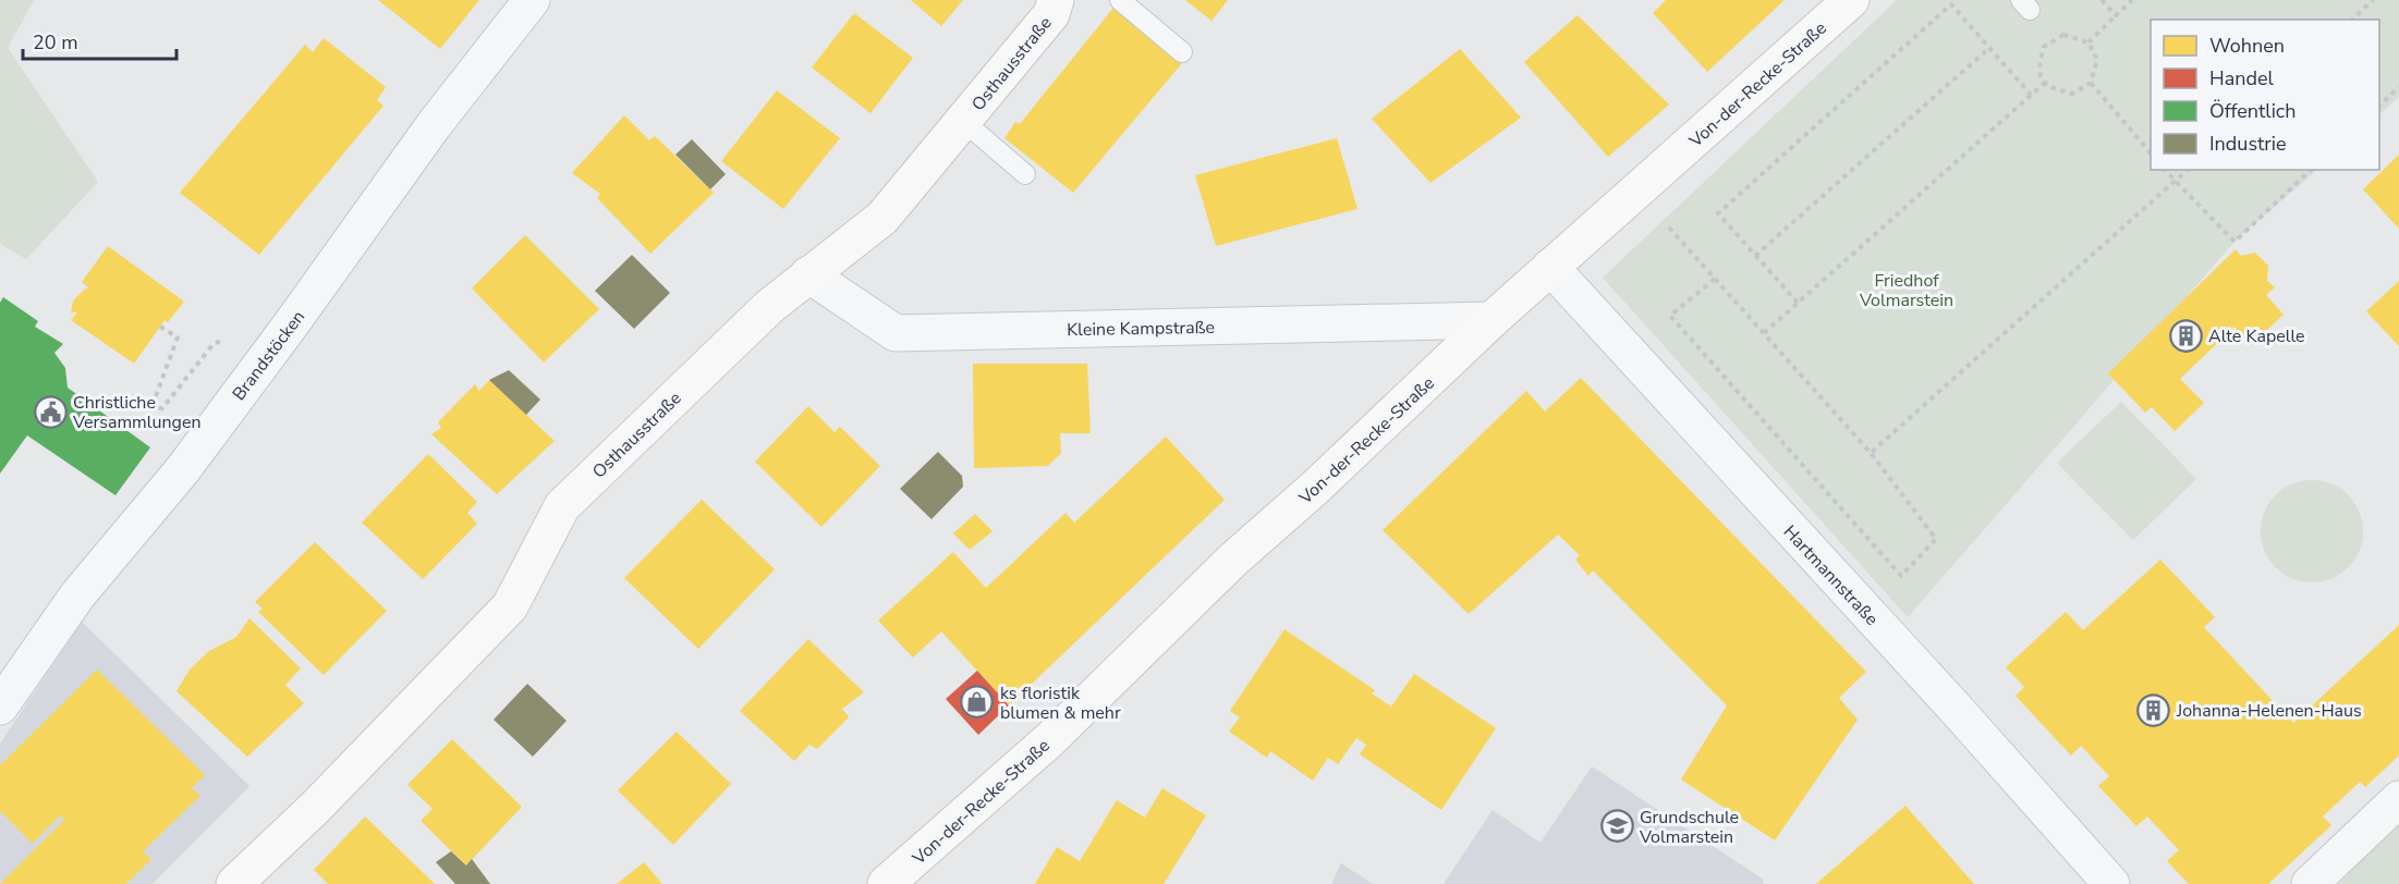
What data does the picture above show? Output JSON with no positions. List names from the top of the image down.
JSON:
{
  "streets": {
    "street": [
      "Osthausstraße",
      "Von-der-Recke-Straße",
      "Kleine Kampstraße",
      "Brandstöcken",
      "Hartmannstraße"
    ]
  },
  "crossings": [
    ["Osthausstraße", "Kleine Kampstraße"],
    ["Von-der-Recke-Straße", "Kleine Kampstraße"],
    ["Von-der-Recke-Straße", "Hartmannstraße"]
  ],
  "parks": ["Friedhof Volmarstein"],
  "places": {
    "building": ["Alte Kapelle", "Johanna-Helenen-Haus"],
    "public building": ["Christliche Versammlungen"],
    "shop": ["ks floristik blumen & mehr"],
    "school or university": ["Grundschule Volmarstein"]
  },
  "legend": [
    "Wohnen",
    "Handel",
    "Öffentlich",
    "Industrie"
  ],
  "scale_bar": "20 m"
}
